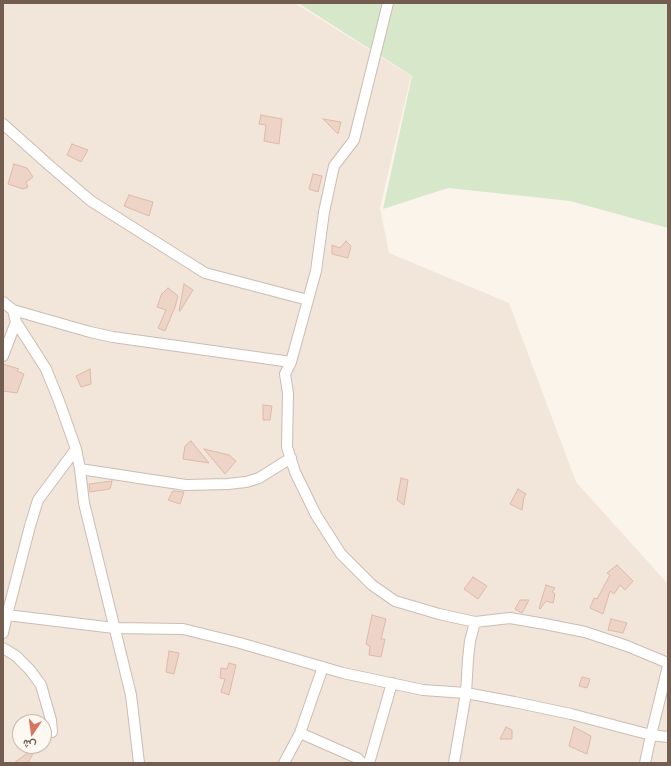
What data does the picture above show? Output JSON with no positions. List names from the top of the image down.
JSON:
{
  "north": "bottom"
}
